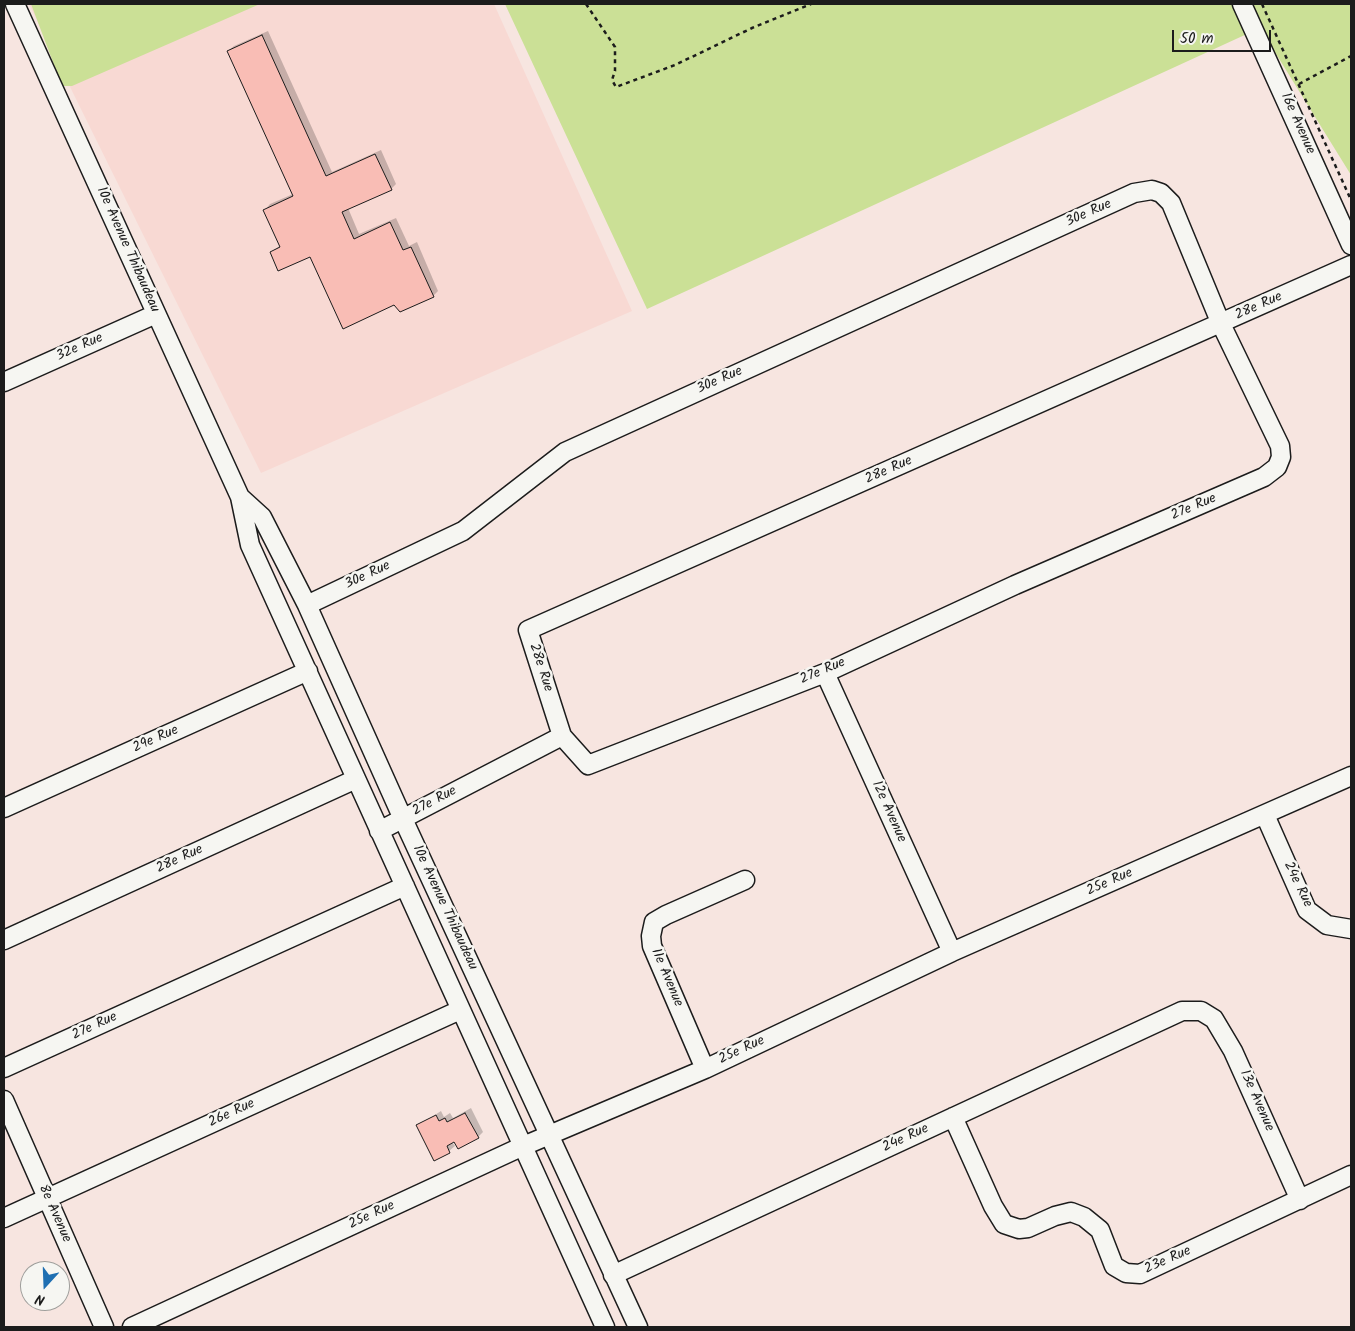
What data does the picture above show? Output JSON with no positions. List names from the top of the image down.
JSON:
{
  "streets": {
    "street": [
      "16e Avenue",
      "30e Rue",
      "10e Avenue Thibaudeau",
      "28e Rue",
      "32e Rue",
      "27e Rue",
      "29e Rue",
      "12e Avenue",
      "25e Rue",
      "24e Rue",
      "11e Avenue",
      "13e Avenue",
      "26e Rue",
      "8e Avenue",
      "23e Rue"
    ]
  },
  "crossings": [
    ["30e Rue", "10e Avenue Thibaudeau"],
    ["30e Rue", "28e Rue"],
    ["30e Rue", "27e Rue"],
    ["10e Avenue Thibaudeau", "28e Rue"],
    ["10e Avenue Thibaudeau", "32e Rue"],
    ["10e Avenue Thibaudeau", "27e Rue"],
    ["10e Avenue Thibaudeau", "29e Rue"],
    ["10e Avenue Thibaudeau", "25e Rue"],
    ["10e Avenue Thibaudeau", "24e Rue"],
    ["10e Avenue Thibaudeau", "26e Rue"],
    ["28e Rue", "27e Rue"],
    ["27e Rue", "12e Avenue"],
    ["12e Avenue", "25e Rue"],
    ["25e Rue", "24e Rue"],
    ["25e Rue", "11e Avenue"],
    ["24e Rue", "13e Avenue"],
    ["24e Rue", "23e Rue"],
    ["13e Avenue", "23e Rue"],
    ["26e Rue", "8e Avenue"]
  ],
  "scale_bar": "50 m",
  "north": "bottom"
}
